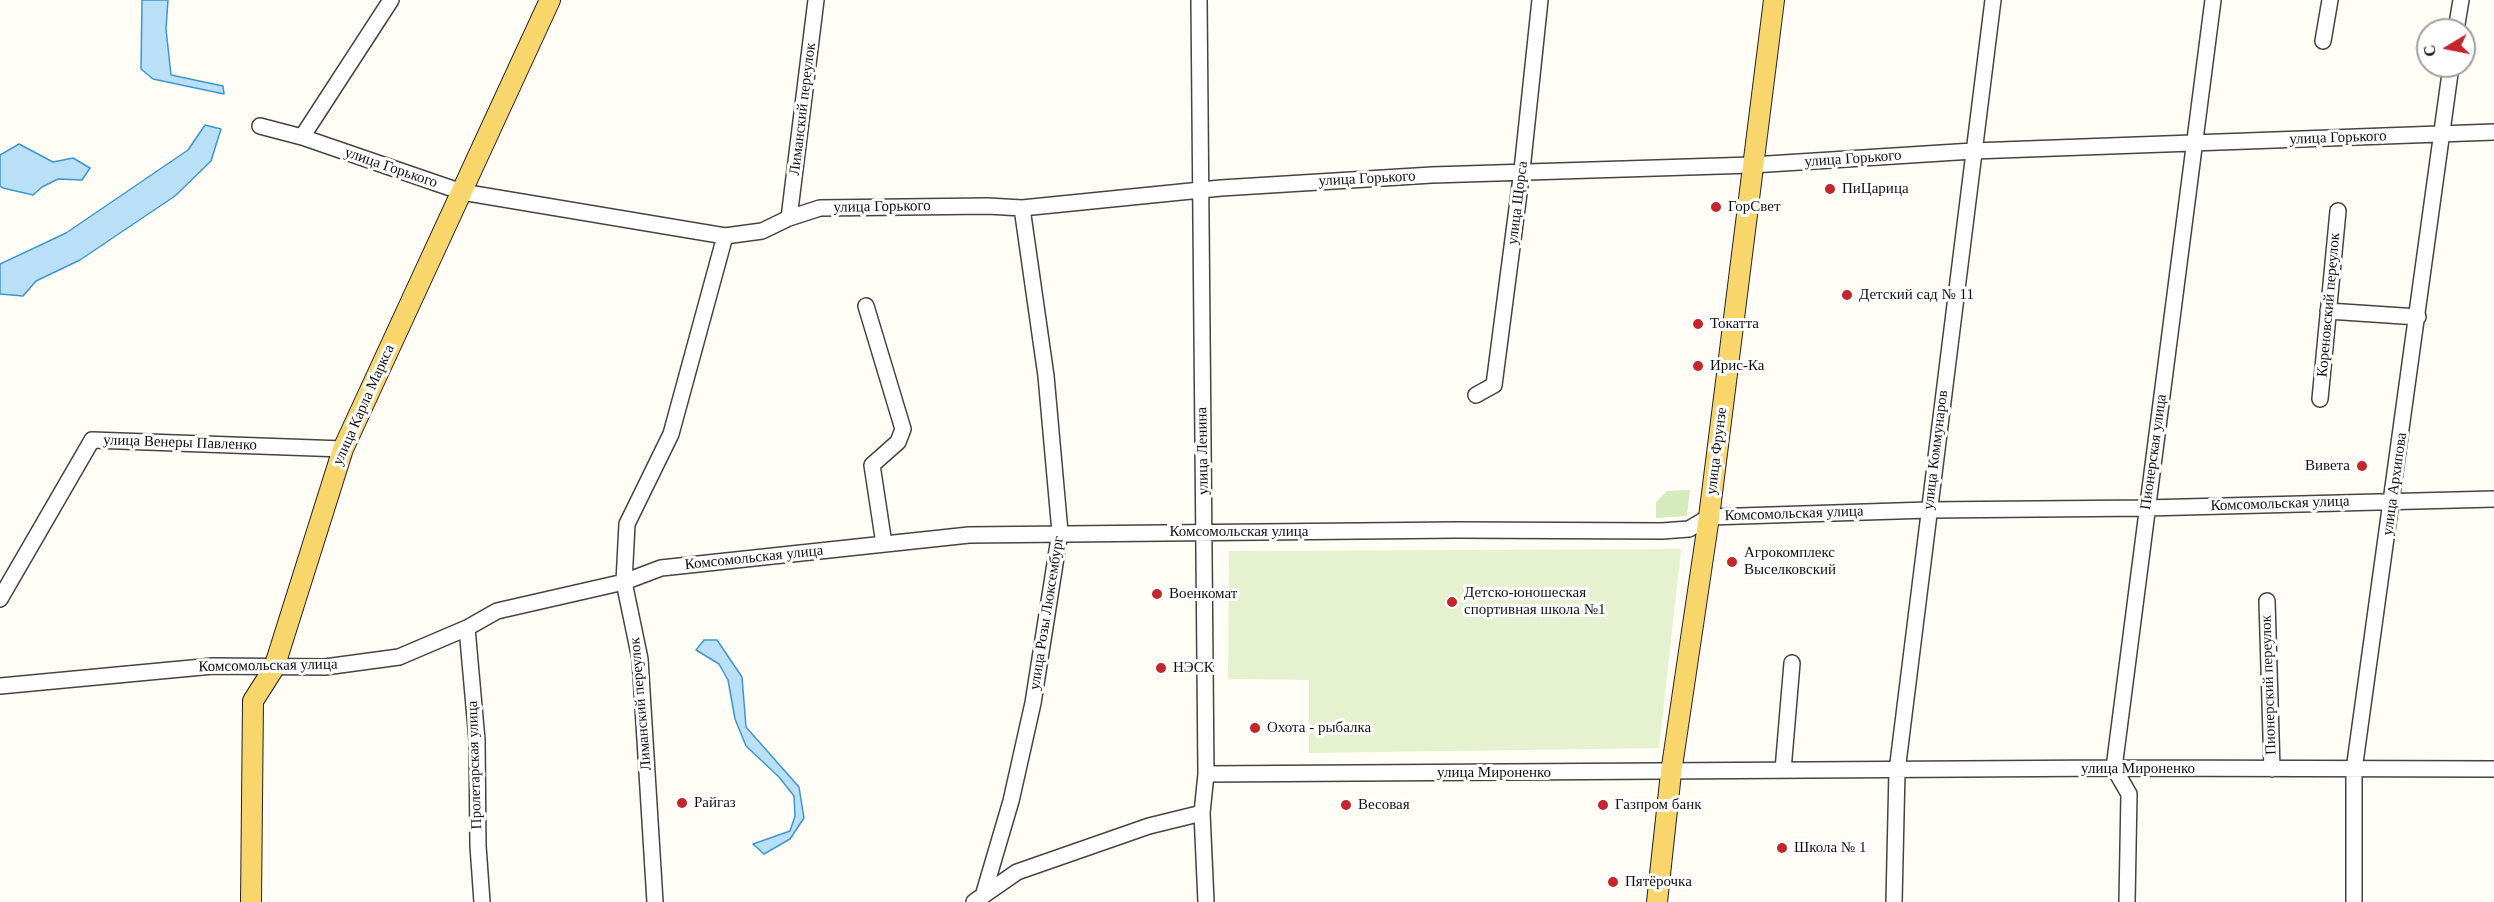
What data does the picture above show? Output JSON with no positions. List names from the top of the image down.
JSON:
{
  "streets": {
    "main road": ["улица Карла Маркса", "улица Фрунзе"],
    "street": [
      "Лиманский переулок",
      "улица Горького",
      "улица Щорса",
      "Кореновский переулок",
      "улица Венеры Павленко",
      "улица Коммунаров",
      "улица Ленина",
      "Пионерская улица",
      "улица Архипова",
      "Комсомольская улица",
      "улица Розы Люксембург",
      "Пионерский переулок",
      "Пролетарская улица",
      "улица Мироненко"
    ]
  },
  "crossings": [
    ["Лиманский переулок", "улица Горького"],
    ["Лиманский переулок", "Комсомольская улица"],
    ["улица Горького", "улица Щорса"],
    ["улица Горького", "улица Карла Маркса"],
    ["улица Горького", "улица Коммунаров"],
    ["улица Горького", "улица Ленина"],
    ["улица Горького", "улица Фрунзе"],
    ["улица Горького", "Пионерская улица"],
    ["улица Горького", "улица Архипова"],
    ["улица Горького", "улица Розы Люксембург"],
    ["улица Карла Маркса", "улица Венеры Павленко"],
    ["улица Карла Маркса", "Комсомольская улица"],
    ["улица Коммунаров", "Комсомольская улица"],
    ["улица Коммунаров", "улица Мироненко"],
    ["улица Ленина", "Комсомольская улица"],
    ["улица Ленина", "улица Мироненко"],
    ["улица Фрунзе", "Комсомольская улица"],
    ["улица Фрунзе", "улица Мироненко"],
    ["Пионерская улица", "Комсомольская улица"],
    ["Пионерская улица", "улица Мироненко"],
    ["улица Архипова", "Комсомольская улица"],
    ["улица Архипова", "улица Мироненко"],
    ["Комсомольская улица", "улица Розы Люксембург"],
    ["Комсомольская улица", "Пролетарская улица"],
    ["Пионерский переулок", "улица Мироненко"]
  ],
  "places": [
    "ПиЦарица",
    "ГорСвет",
    "Детский сад № 11",
    "Токатта",
    "Ирис-Ка",
    "Вивета",
    "Агрокомплекс Выселковский",
    "Военкомат",
    "Детско-юношеская спортивная школа №1",
    "НЭСК",
    "Охота - рыбалка",
    "Райгаз",
    "Весовая",
    "Газпром банк",
    "Школа № 1",
    "Пятёрочка"
  ],
  "north": "left"
}
